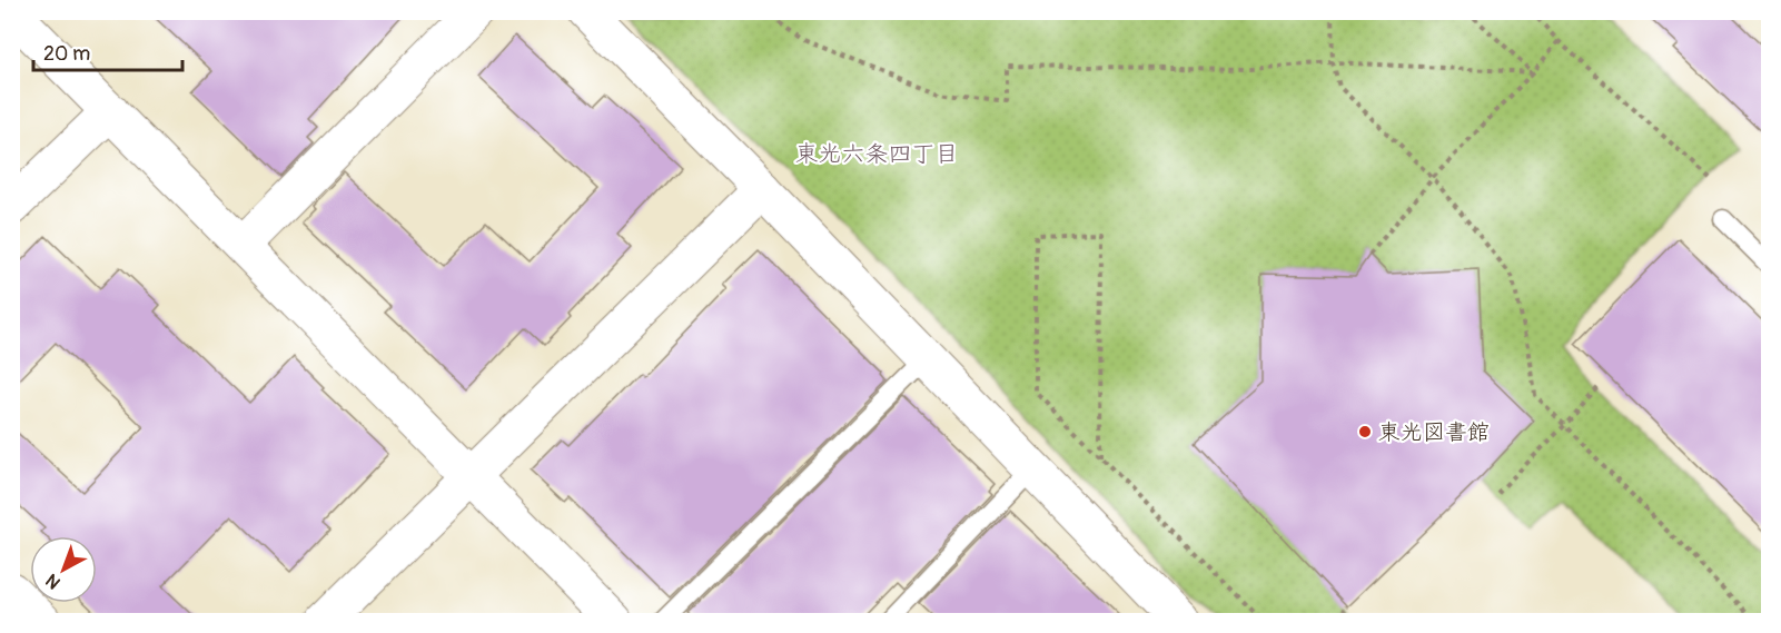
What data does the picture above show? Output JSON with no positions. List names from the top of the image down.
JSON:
{
  "districts": ["東光六条四丁目"],
  "places": ["東光図書館"],
  "scale_bar": "20 m",
  "north": "bottom left"
}
